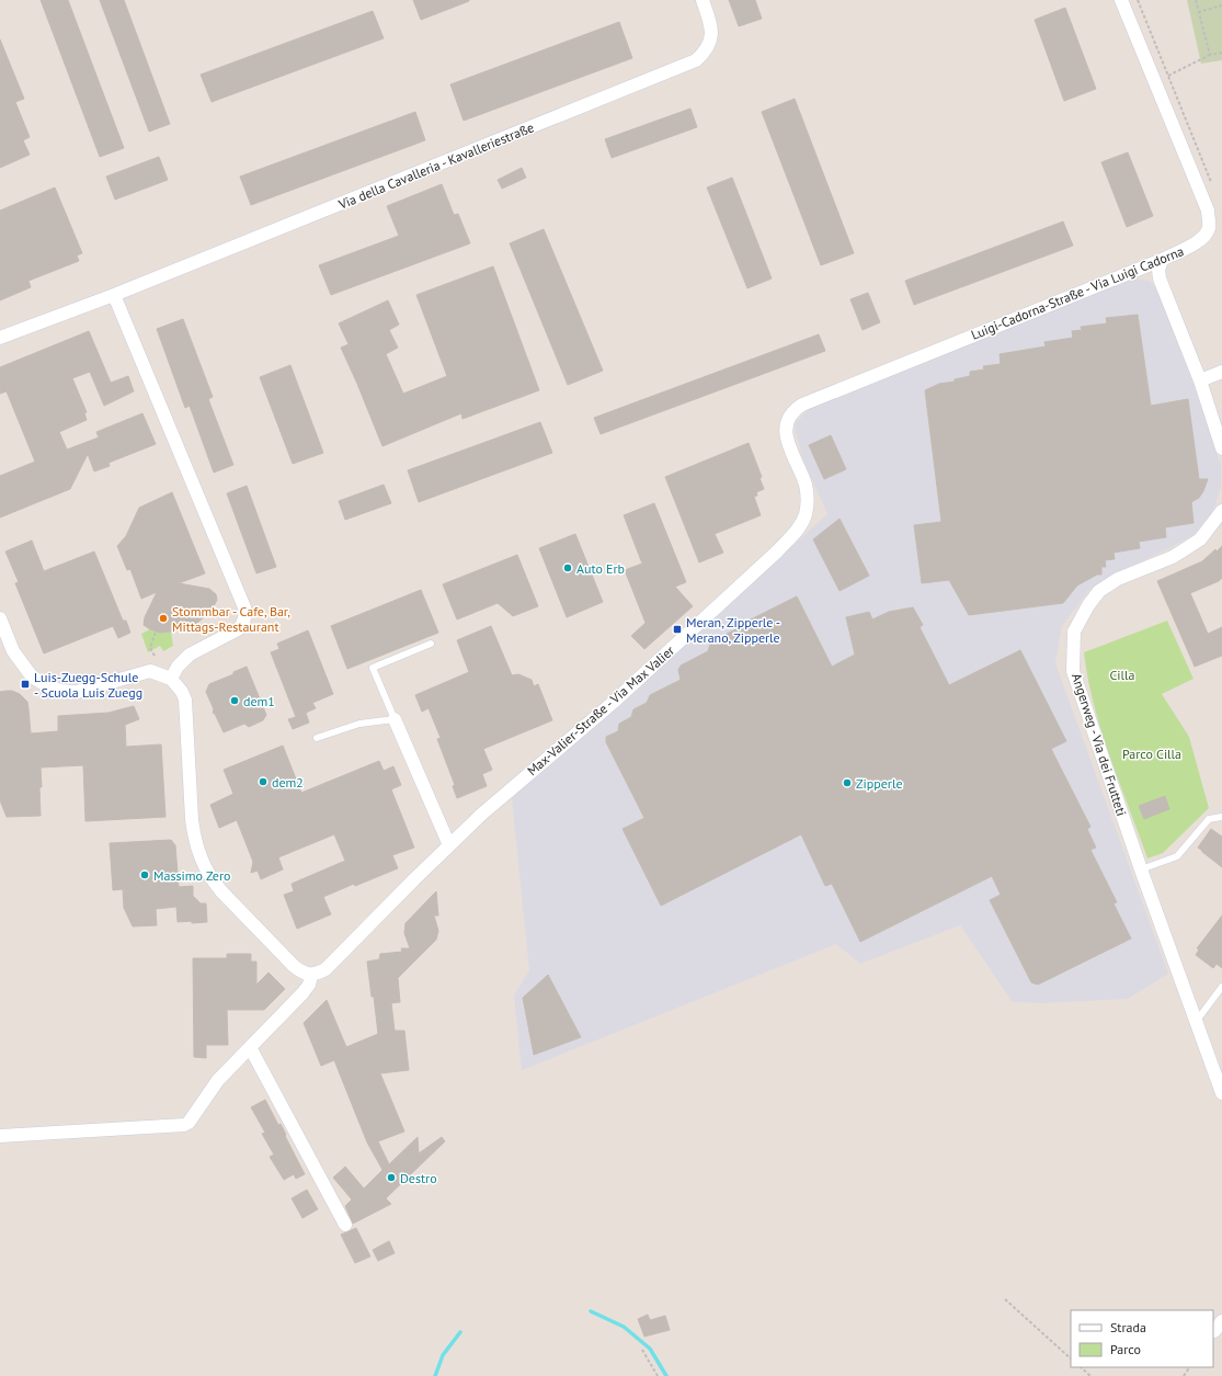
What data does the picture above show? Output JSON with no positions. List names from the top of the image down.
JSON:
{
  "streets": {
    "street": [
      "Via della Cavalleria - Kavalleriestraße",
      "Luigi-Cadorna-Straße - Via Luigi Cadorna",
      "Max-Valier-Straße - Via Max Valier",
      "Angerweg - Via dei Frutteti"
    ]
  },
  "crossings": [
    ["Luigi-Cadorna-Straße - Via Luigi Cadorna", "Max-Valier-Straße - Via Max Valier"]
  ],
  "parks": ["Cilla", "Parco Cilla"],
  "places": {
    "other": [
      "Auto Erb",
      "Stommbar - Cafe, Bar, Mittags-Restaurant",
      "dem1",
      "dem2",
      "Zipperle",
      "Massimo Zero",
      "Destro"
    ],
    "transit": ["Meran, Zipperle - Merano, Zipperle", "Luis-Zuegg-Schule - Scuola Luis Zuegg"]
  },
  "legend": ["Strada", "Parco"]
}
